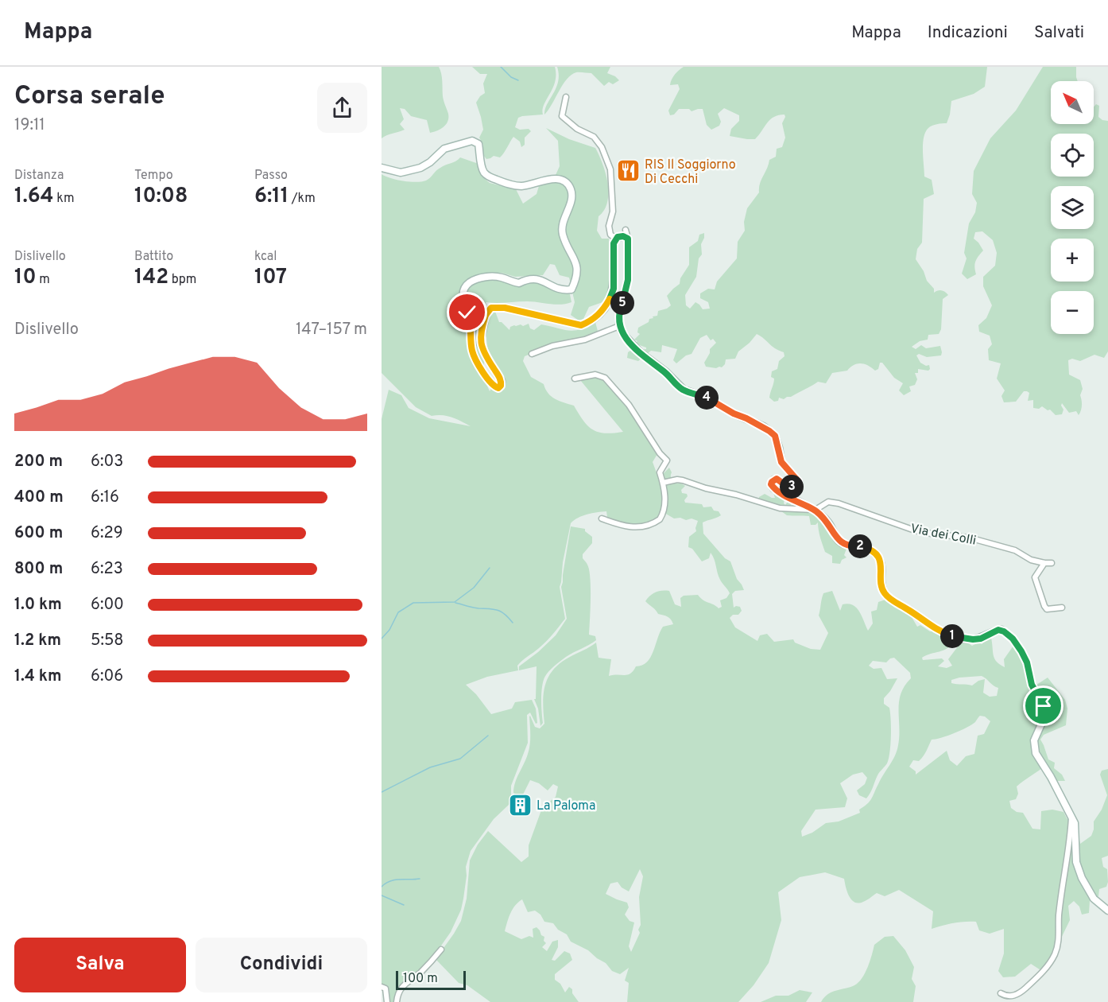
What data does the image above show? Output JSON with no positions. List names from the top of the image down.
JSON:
{
  "streets": {
    "street": ["Via dei Colli"]
  },
  "places": {
    "restaurant": ["RIS Il Soggiorno Di Cecchi"],
    "building": ["La Paloma"]
  },
  "scale_bar": "100 m",
  "north": "top left",
  "page": {
    "header": "Mappa",
    "nav": ["Mappa", "Indicazioni", "Salvati"],
    "heading": ["Corsa serale", "19:11"],
    "map_buttons": ["+", "−"],
    "stats": [
      ["Distanza", "1.64 km"],
      ["Tempo", "10:08"],
      ["Passo", "6:11 /km"],
      ["Dislivello", "10 m"],
      ["Battito", "142 bpm"],
      ["kcal", "107"]
    ],
    "pins": [
      "5",
      "4",
      "3",
      "2",
      "1"
    ],
    "chart": ["Dislivello", "147–157 m"],
    "list": [
      {
        "name": "200 m",
        "note": "6:03"
      },
      {
        "name": "400 m",
        "note": "6:16"
      },
      {
        "name": "600 m",
        "note": "6:29"
      },
      {
        "name": "800 m",
        "note": "6:23"
      },
      {
        "name": "1.0 km",
        "note": "6:00"
      },
      {
        "name": "1.2 km",
        "note": "5:58"
      },
      {
        "name": "1.4 km",
        "note": "6:06"
      }
    ],
    "buttons": ["Salva", "Condividi"],
    "scale": "100 m"
  }
}
